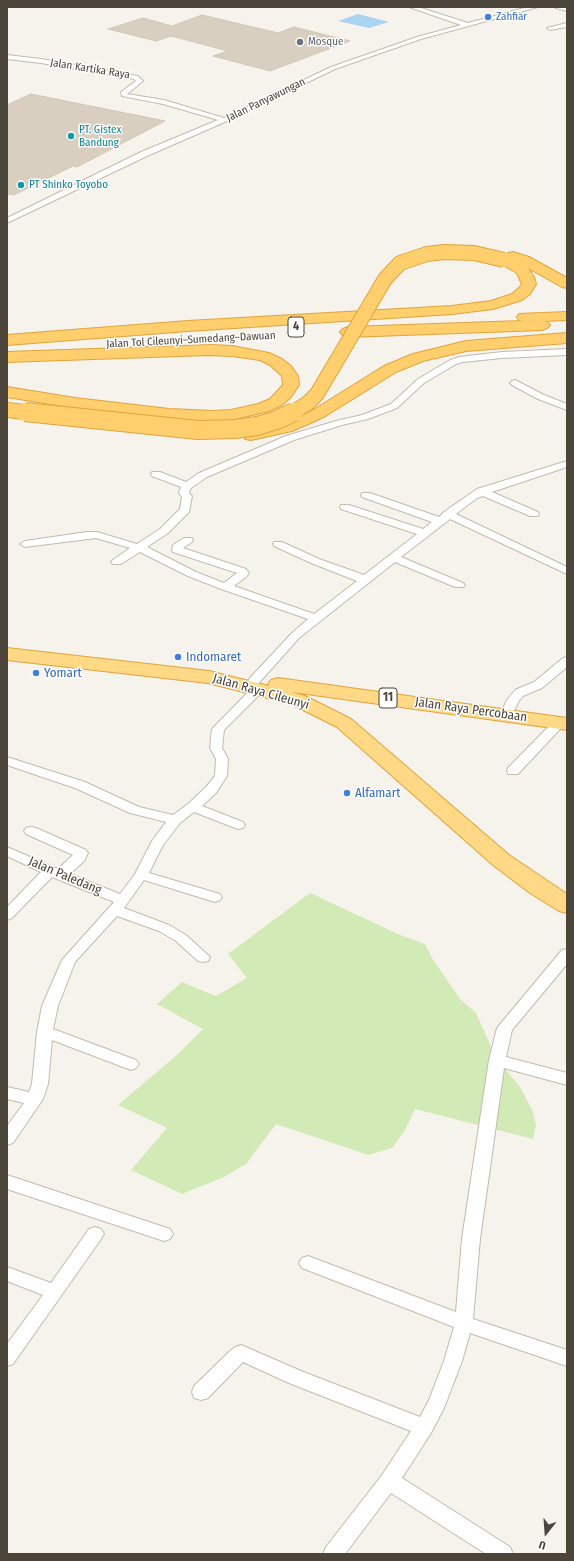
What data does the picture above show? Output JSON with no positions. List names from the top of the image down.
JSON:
{
  "streets": {
    "highway": [
      "4",
      "Jalan Tol Cileunyi–Sumedang–Dawuan",
      "Jalan Raya Cileunyi",
      "11",
      "Jalan Raya Percobaan"
    ],
    "street": ["Jalan Kartika Raya", "Jalan Panyawungan", "Jalan Paledang"]
  },
  "crossings": [
    ["Jalan Kartika Raya", "Jalan Panyawungan"],
    ["Jalan Raya Cileunyi", "Jalan Raya Percobaan"]
  ],
  "places": [
    "Zahfiar",
    "Mosque",
    "PT. Gistex Bandung",
    "PT Shinko Toyobo",
    "Indomaret",
    "Yomart",
    "Alfamart"
  ],
  "north": "bottom"
}
